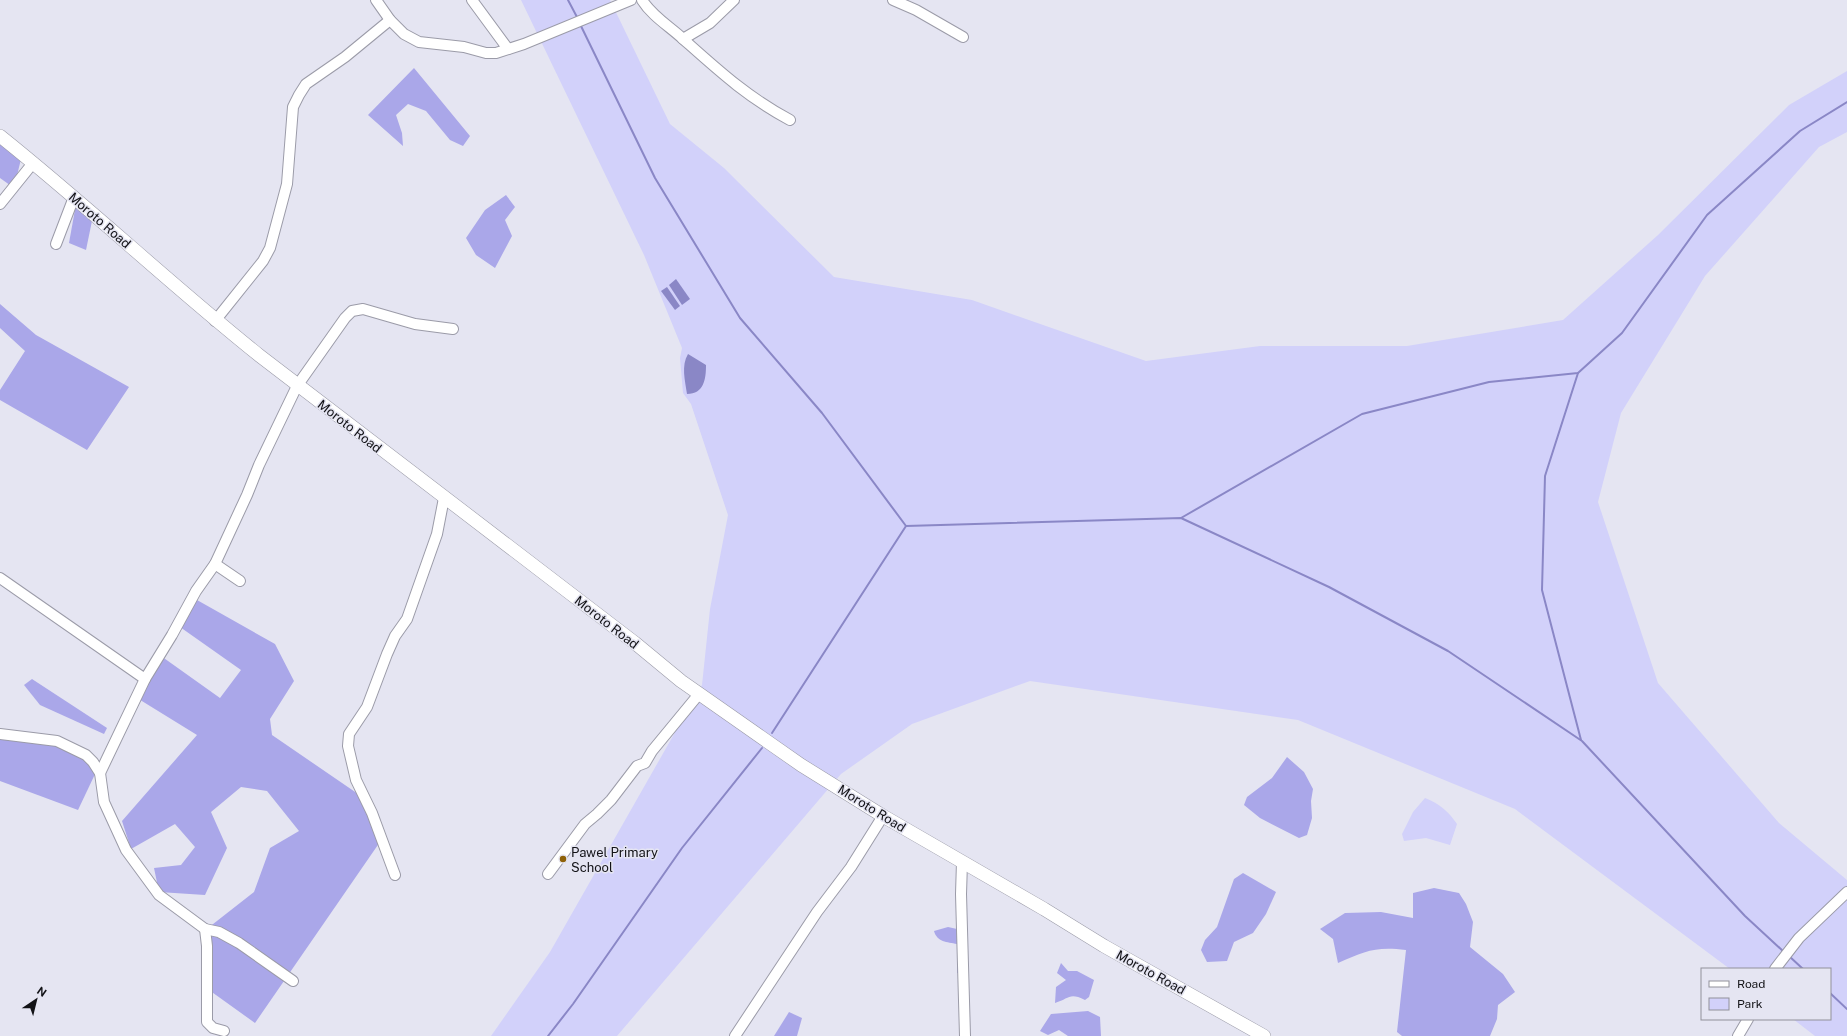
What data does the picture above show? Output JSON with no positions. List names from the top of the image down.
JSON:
{
  "streets": {
    "main road": ["Moroto Road"]
  },
  "places": ["Pawel Primary School"],
  "legend": ["Road", "Park"],
  "north": "top right"
}
